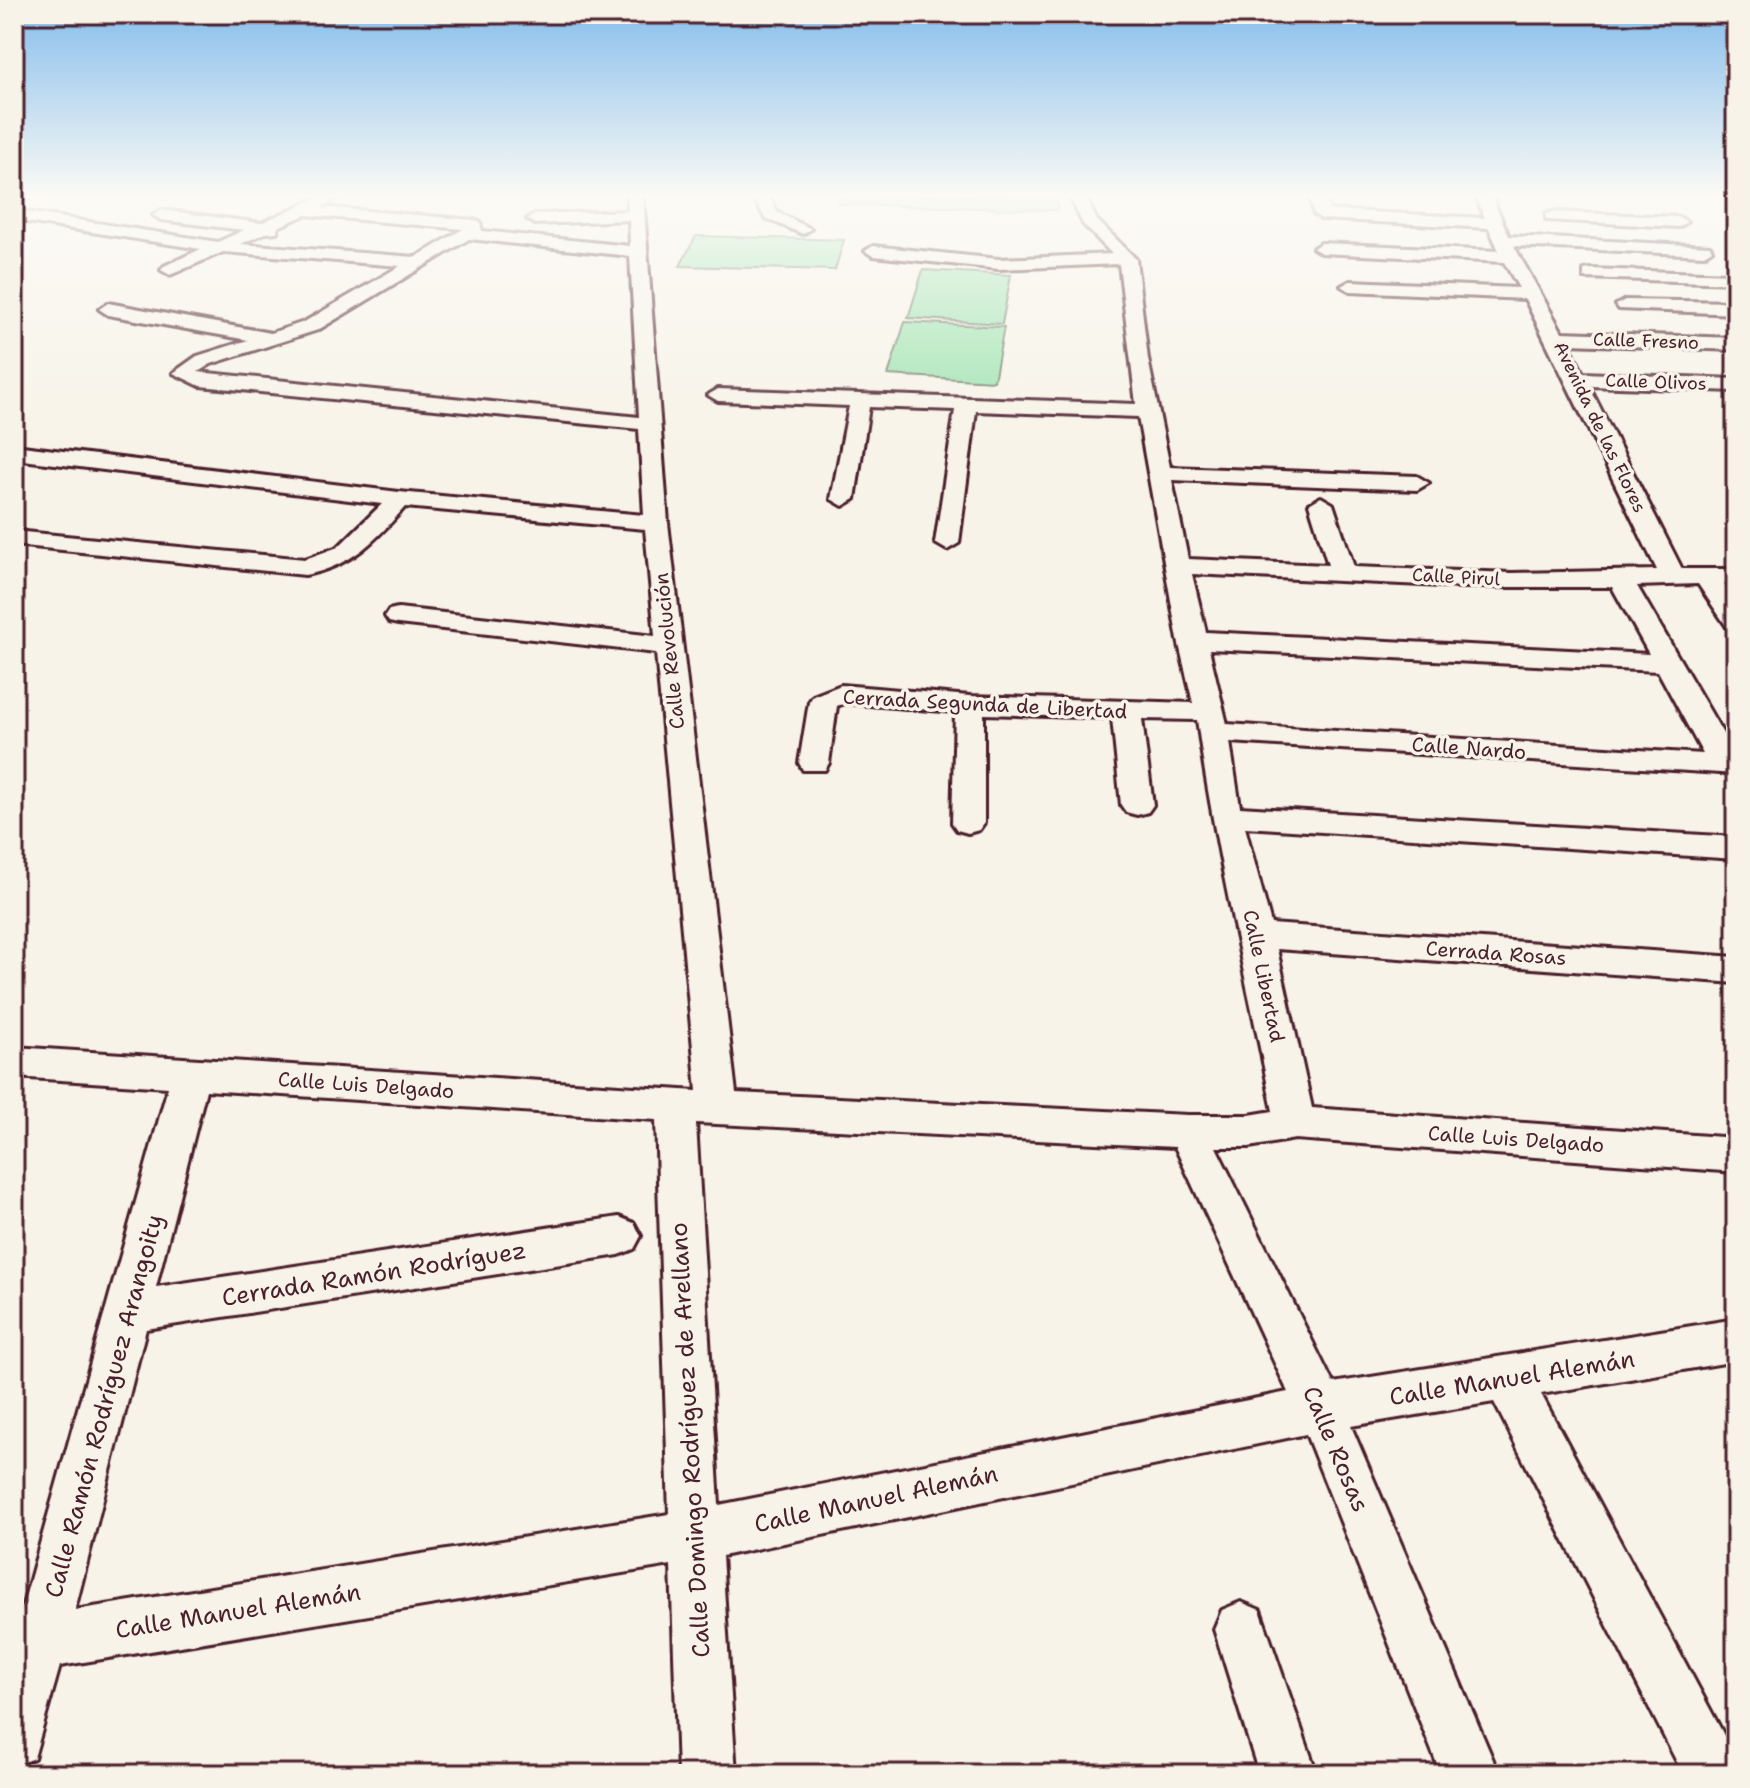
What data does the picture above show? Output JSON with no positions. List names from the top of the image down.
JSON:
{
  "streets": {
    "street": [
      "Calle Fresno",
      "Calle Olivos",
      "Avenida de las Flores",
      "Calle Pirul",
      "Calle Revolución",
      "Cerrada Segunda de Libertad",
      "Calle Nardo",
      "Cerrada Rosas",
      "Calle Libertad",
      "Calle Luis Delgado",
      "Cerrada Ramón Rodríguez",
      "Calle Manuel Alemán",
      "Calle Ramón Rodríguez Arangoity",
      "Calle Domingo Rodríguez de Arellano",
      "Calle Rosas"
    ]
  },
  "crossings": [
    ["Calle Fresno", "Avenida de las Flores"],
    ["Calle Olivos", "Avenida de las Flores"],
    ["Avenida de las Flores", "Calle Pirul"],
    ["Calle Pirul", "Calle Libertad"],
    ["Calle Revolución", "Calle Luis Delgado"],
    ["Calle Revolución", "Calle Domingo Rodríguez de Arellano"],
    ["Cerrada Segunda de Libertad", "Calle Nardo"],
    ["Cerrada Segunda de Libertad", "Calle Libertad"],
    ["Calle Nardo", "Calle Libertad"],
    ["Cerrada Rosas", "Calle Libertad"],
    ["Calle Libertad", "Calle Luis Delgado"],
    ["Calle Luis Delgado", "Calle Ramón Rodríguez Arangoity"],
    ["Calle Luis Delgado", "Calle Domingo Rodríguez de Arellano"],
    ["Cerrada Ramón Rodríguez", "Calle Ramón Rodríguez Arangoity"],
    ["Calle Manuel Alemán", "Calle Ramón Rodríguez Arangoity"],
    ["Calle Manuel Alemán", "Calle Domingo Rodríguez de Arellano"],
    ["Calle Manuel Alemán", "Calle Rosas"]
  ]
}
